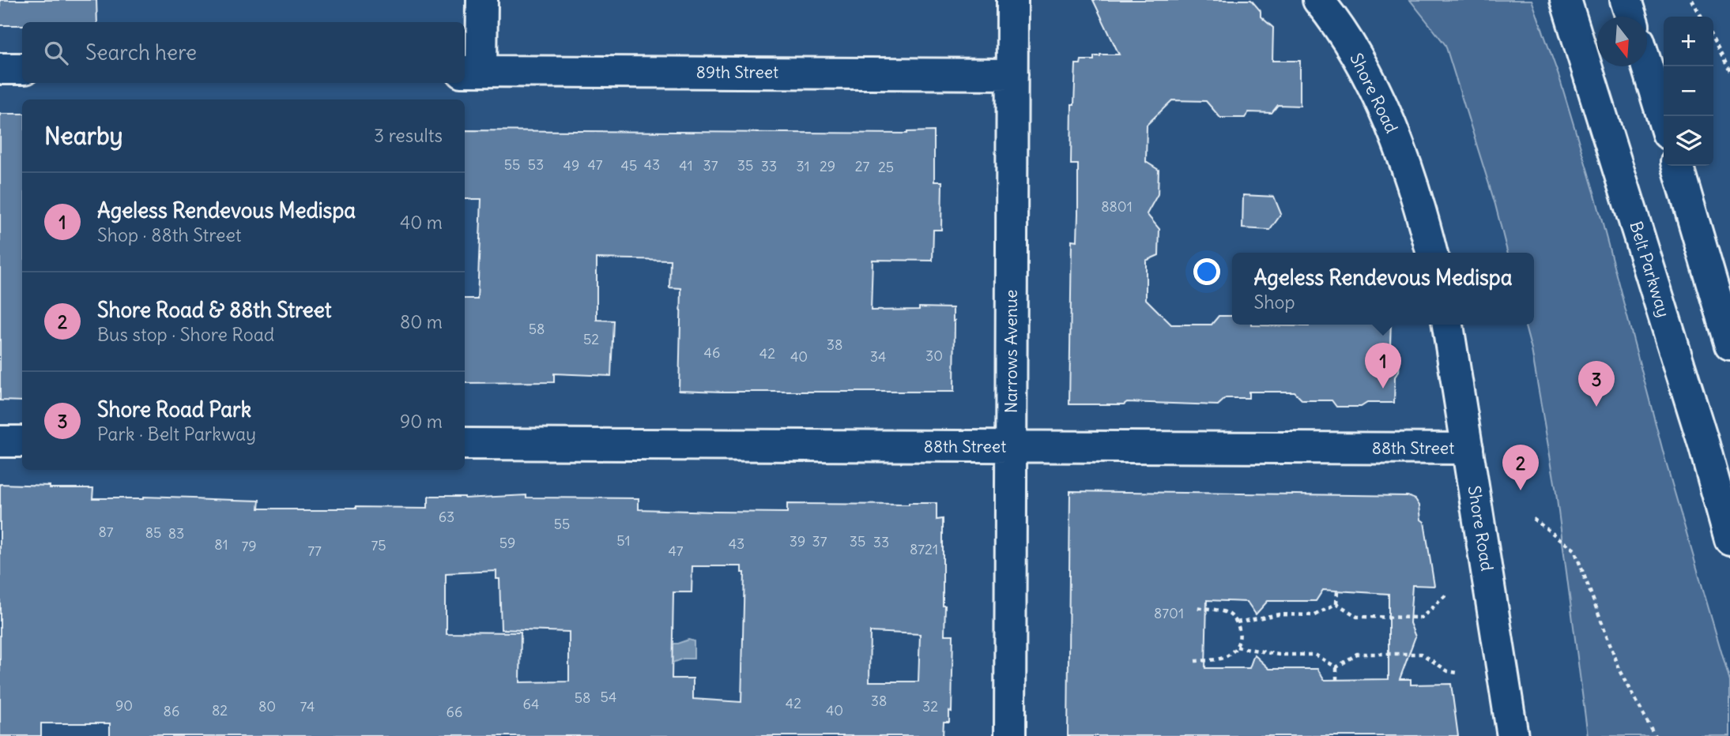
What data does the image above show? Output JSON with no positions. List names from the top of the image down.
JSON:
{
  "streets": {
    "main road": [
      "89th Street",
      "Shore Road",
      "Belt Parkway",
      "Narrows Avenue",
      "88th Street"
    ]
  },
  "crossings": [
    ["89th Street", "Narrows Avenue"],
    ["Shore Road", "88th Street"],
    ["Narrows Avenue", "88th Street"]
  ],
  "house_numbers": [
    "55",
    "53",
    "47",
    "43",
    "49",
    "45",
    "41",
    "37",
    "35",
    "33",
    "31",
    "29",
    "27",
    "25",
    "8801",
    "58",
    "52",
    "38",
    "46",
    "42",
    "30",
    "40",
    "34",
    "63",
    "55",
    "87",
    "85",
    "83",
    "51",
    "39",
    "37",
    "35",
    "33",
    "59",
    "43",
    "81",
    "75",
    "79",
    "8721",
    "77",
    "47",
    "8701",
    "54",
    "58",
    "38",
    "42",
    "64",
    "90",
    "80",
    "74",
    "32",
    "82",
    "40",
    "86",
    "66"
  ],
  "north": "bottom",
  "page": {
    "map_buttons": ["+", "−"],
    "search": "Search here",
    "heading": ["Nearby", "3 results"],
    "list": [
      {
        "mark": "1",
        "name": "Ageless Rendevous Medispa",
        "note": "Shop · 88th Street",
        "value": "40 m"
      },
      {
        "mark": "2",
        "name": "Shore Road & 88th Street",
        "note": "Bus stop · Shore Road",
        "value": "80 m"
      },
      {
        "mark": "3",
        "name": "Shore Road Park",
        "note": "Park · Belt Parkway",
        "value": "90 m"
      }
    ],
    "popup": ["Ageless Rendevous Medispa", "Shop"],
    "pins": ["1", "3", "2"]
  }
}
